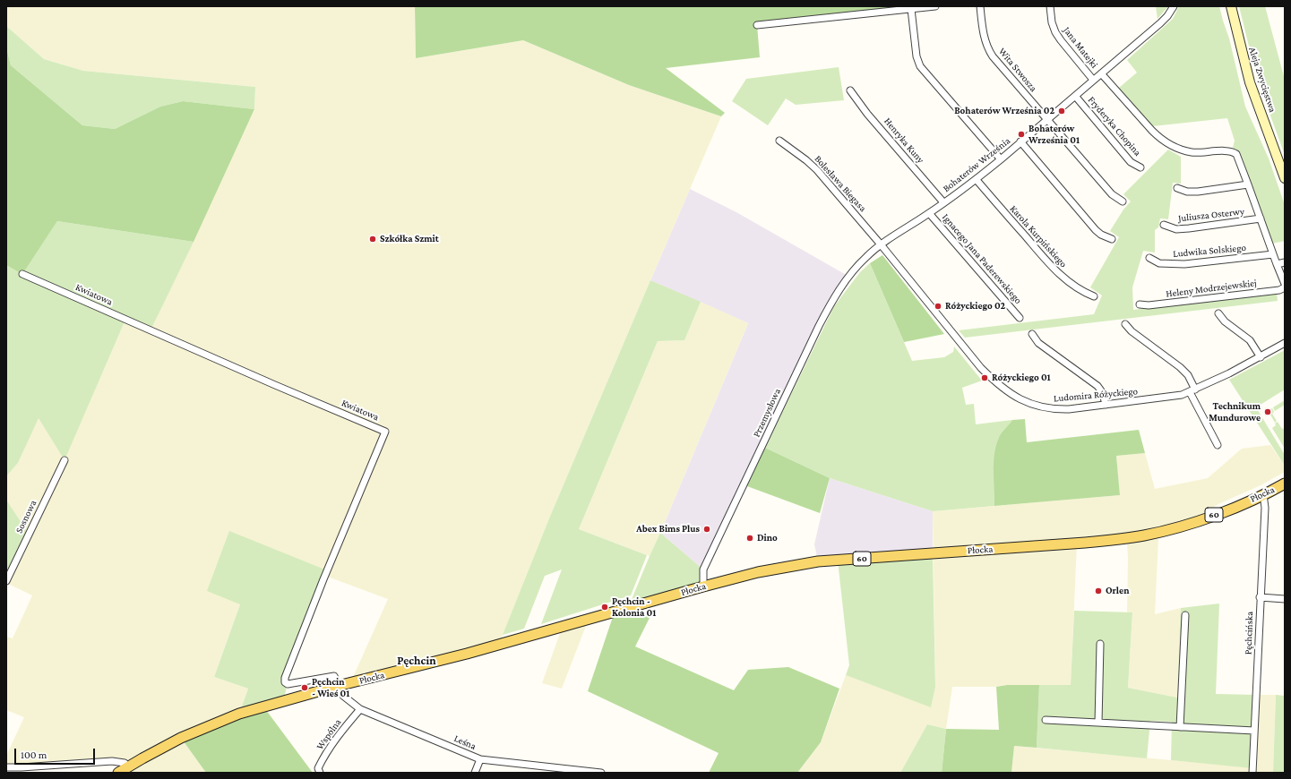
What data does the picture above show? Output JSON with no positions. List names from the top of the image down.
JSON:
{
  "streets": {
    "main road": ["Aleja Zwycięstwa", "Płocka", "60"],
    "street": [
      "Jana Matejki",
      "Wita Stwosza",
      "Fryderyka Chopina",
      "Henryka Kuny",
      "Bohaterów Września",
      "Bolesława Biegasa",
      "Juliusza Osterwy",
      "Karola Kurpińskiego",
      "Ludwika Solskiego",
      "Ignacego Jana Paderewskiego",
      "Heleny Modrzejewskiej",
      "Kwiatowa",
      "Ludomira Różyckiego",
      "Przemysłowa",
      "Sosnowa",
      "Pęchcińska",
      "Wspólna",
      "Leśna"
    ]
  },
  "crossings": [
    ["Jana Matejki", "Bohaterów Września"],
    ["Wita Stwosza", "Bohaterów Września"],
    ["Fryderyka Chopina", "Bohaterów Września"],
    ["Henryka Kuny", "Bohaterów Września"],
    ["Bohaterów Września", "Bolesława Biegasa"],
    ["Bohaterów Września", "Karola Kurpińskiego"],
    ["Bohaterów Września", "Ignacego Jana Paderewskiego"],
    ["Bohaterów Września", "Ludomira Różyckiego"],
    ["Bohaterów Września", "Przemysłowa"],
    ["Bolesława Biegasa", "Ludomira Różyckiego"],
    ["Bolesława Biegasa", "Przemysłowa"],
    ["Kwiatowa", "Płocka"],
    ["Kwiatowa", "Leśna"],
    ["Ludomira Różyckiego", "Przemysłowa"],
    ["Przemysłowa", "Płocka"],
    ["Płocka", "Pęchcińska"],
    ["Płocka", "Leśna"],
    ["Wspólna", "Leśna"]
  ],
  "districts": ["Pęchcin"],
  "places": [
    "Bohaterów Września 02",
    "Bohaterów Września 01",
    "Szkółka Szmit",
    "Różyckiego 02",
    "Różyckiego 01",
    "Technikum Mundurowe",
    "Abex Bims Plus",
    "Dino",
    "Orlen",
    "Pęchcin - Kolonia 01",
    "Pęchcin - Wieś 01"
  ],
  "scale_bar": "100 m"
}
